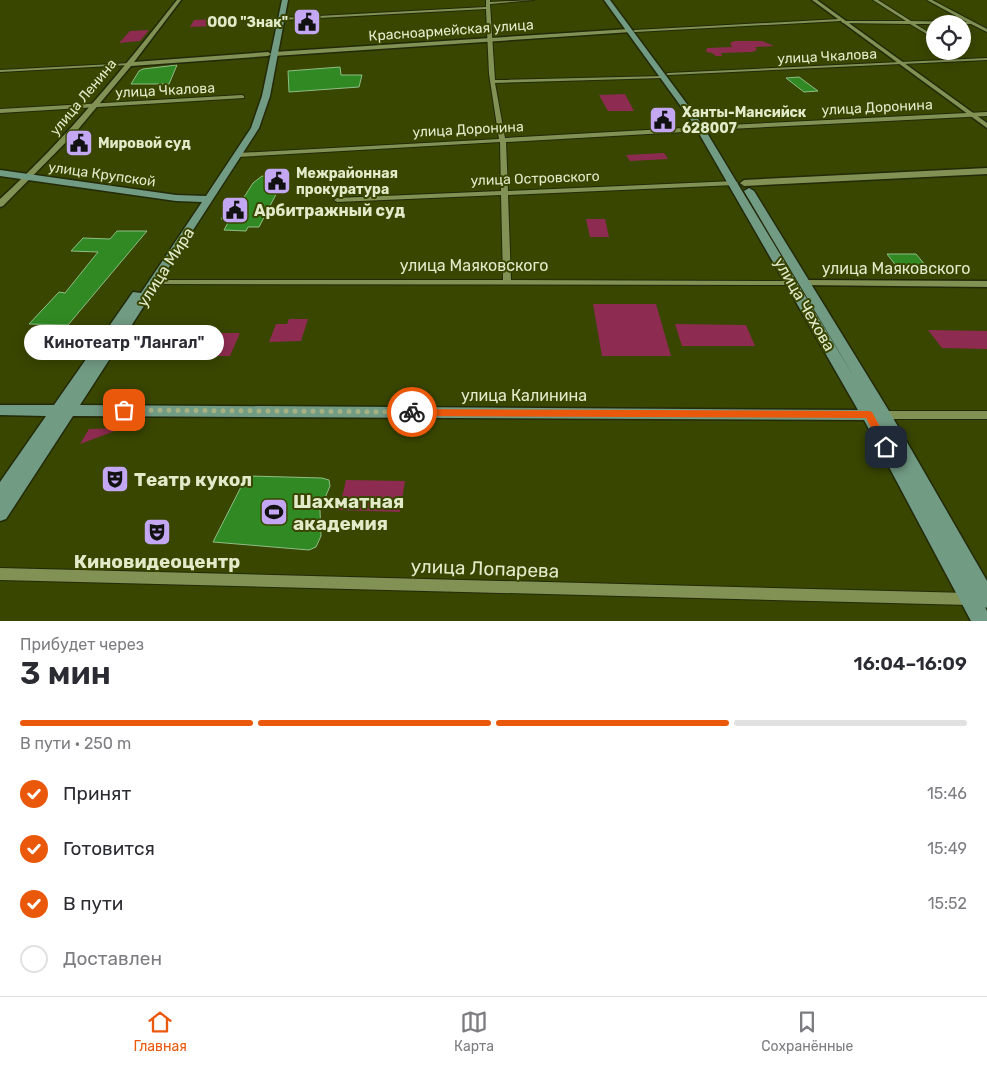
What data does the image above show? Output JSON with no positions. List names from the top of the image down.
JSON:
{
  "streets": {
    "main road": [
      "улица Крупской",
      "улица Мира",
      "улица Чехова",
      "улица Калинина"
    ],
    "street": [
      "Красноармейская улица",
      "улица Чкалова",
      "улица Ленина",
      "улица Доронина",
      "улица Островского",
      "улица Маяковского",
      "улица Лопарева"
    ]
  },
  "crossings": [
    ["Красноармейская улица", "улица Ленина"],
    ["Красноармейская улица", "улица Мира"],
    ["Красноармейская улица", "улица Чехова"],
    ["улица Чкалова", "улица Ленина"],
    ["улица Чкалова", "улица Чехова"],
    ["улица Ленина", "улица Крупской"],
    ["улица Доронина", "улица Мира"],
    ["улица Доронина", "улица Чехова"],
    ["улица Крупской", "улица Мира"],
    ["улица Островского", "улица Чехова"],
    ["улица Маяковского", "улица Мира"],
    ["улица Маяковского", "улица Чехова"],
    ["улица Мира", "улица Калинина"],
    ["улица Чехова", "улица Калинина"],
    ["улица Чехова", "улица Лопарева"]
  ],
  "places": {
    "public building": [
      "ООО \"Знак\"",
      "Ханты-Мансийск 628007",
      "Мировой суд",
      "Межрайонная прокуратура",
      "Арбитражный суд"
    ],
    "other": ["Кинотеатр \"Лангал\""],
    "theatre": ["Театр кукол", "Киновидеоцентр"],
    "sports": ["Шахматная академия"]
  },
  "page": {
    "bubble": "Кинотеатр \"Лангал\"",
    "heading": ["3 мин", "Прибудет через", "16:04–16:09"],
    "bar": "В пути · 250 m",
    "list": [
      ["Принят", "15:46"],
      ["Готовится", "15:49"],
      ["В пути", "15:52"],
      "Доставлен"
    ],
    "tabs": ["Главная", "Карта", "Сохранённые"]
  }
}
